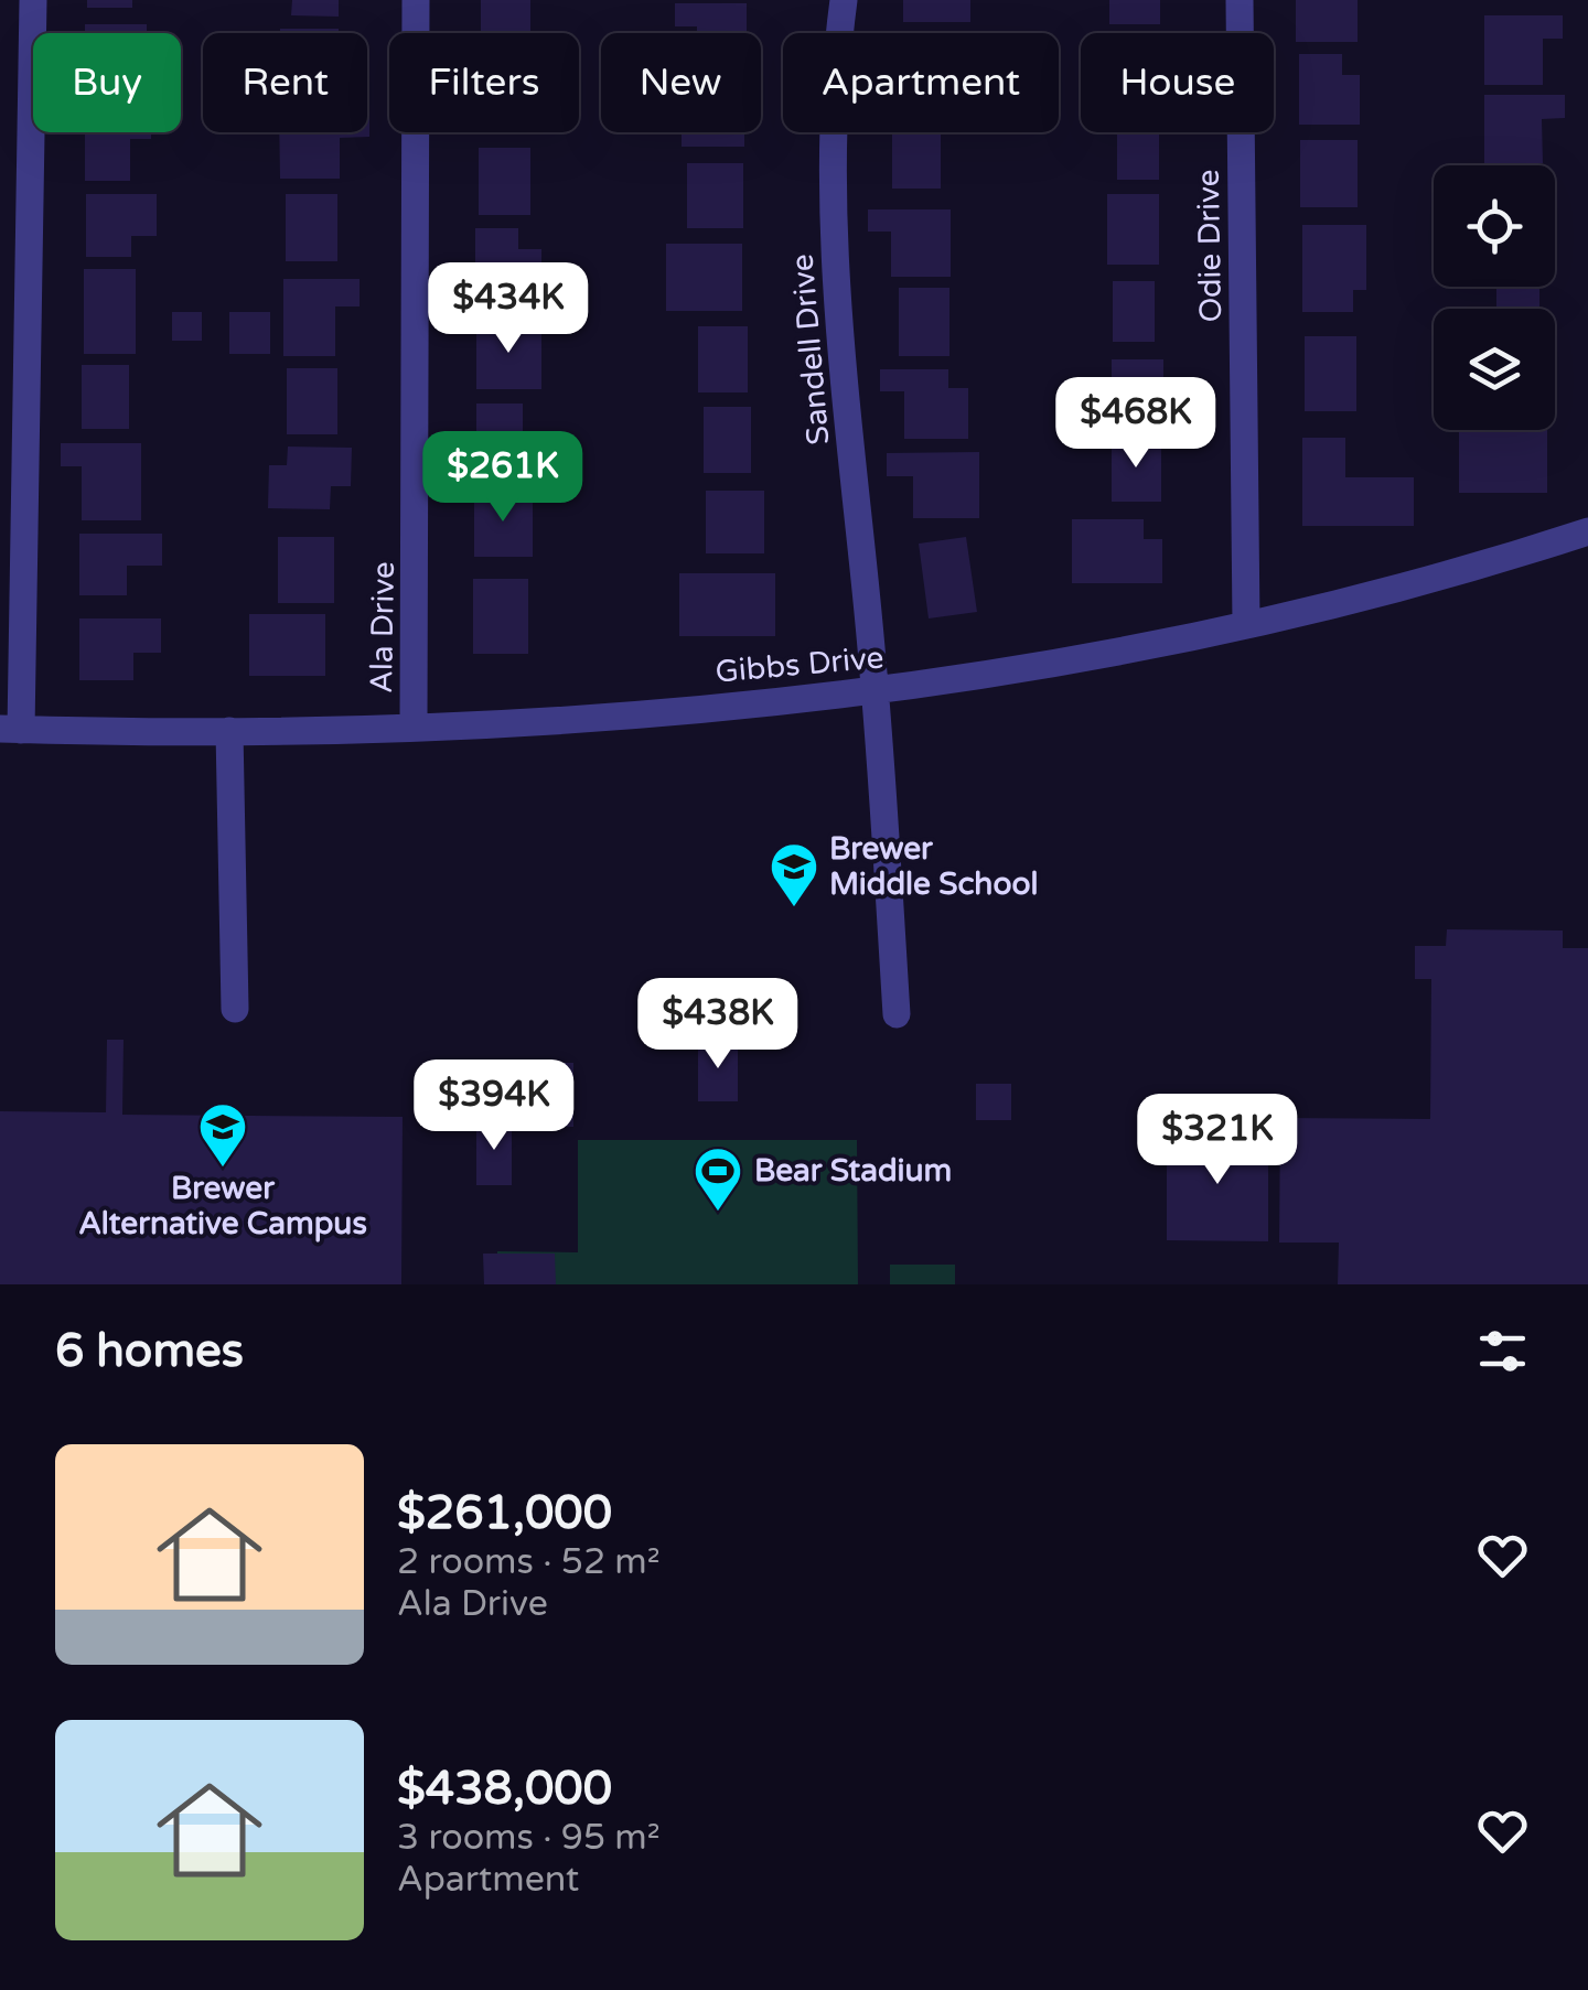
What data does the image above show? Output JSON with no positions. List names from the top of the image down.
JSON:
{
  "streets": {
    "street": [
      "Odie Drive",
      "Sandell Drive",
      "Ala Drive",
      "Gibbs Drive"
    ]
  },
  "crossings": [
    ["Odie Drive", "Gibbs Drive"],
    ["Sandell Drive", "Gibbs Drive"],
    ["Ala Drive", "Gibbs Drive"]
  ],
  "places": {
    "school or university": ["Brewer Middle School", "Brewer Alternative Campus"],
    "sports": ["Bear Stadium"]
  },
  "page": {
    "chip": [
      "Buy",
      "Rent",
      "Filters",
      "New",
      "Apartment",
      "House"
    ],
    "price": [
      "$434K",
      "$468K",
      "$261K",
      "$438K",
      "$394K",
      "$321K"
    ],
    "heading": "6 homes",
    "list": [
      {
        "name": "$261,000",
        "note": "2 rooms · 52 m² · Ala Drive"
      },
      {
        "name": "$438,000",
        "note": "3 rooms · 95 m² · Apartment"
      }
    ]
  }
}
